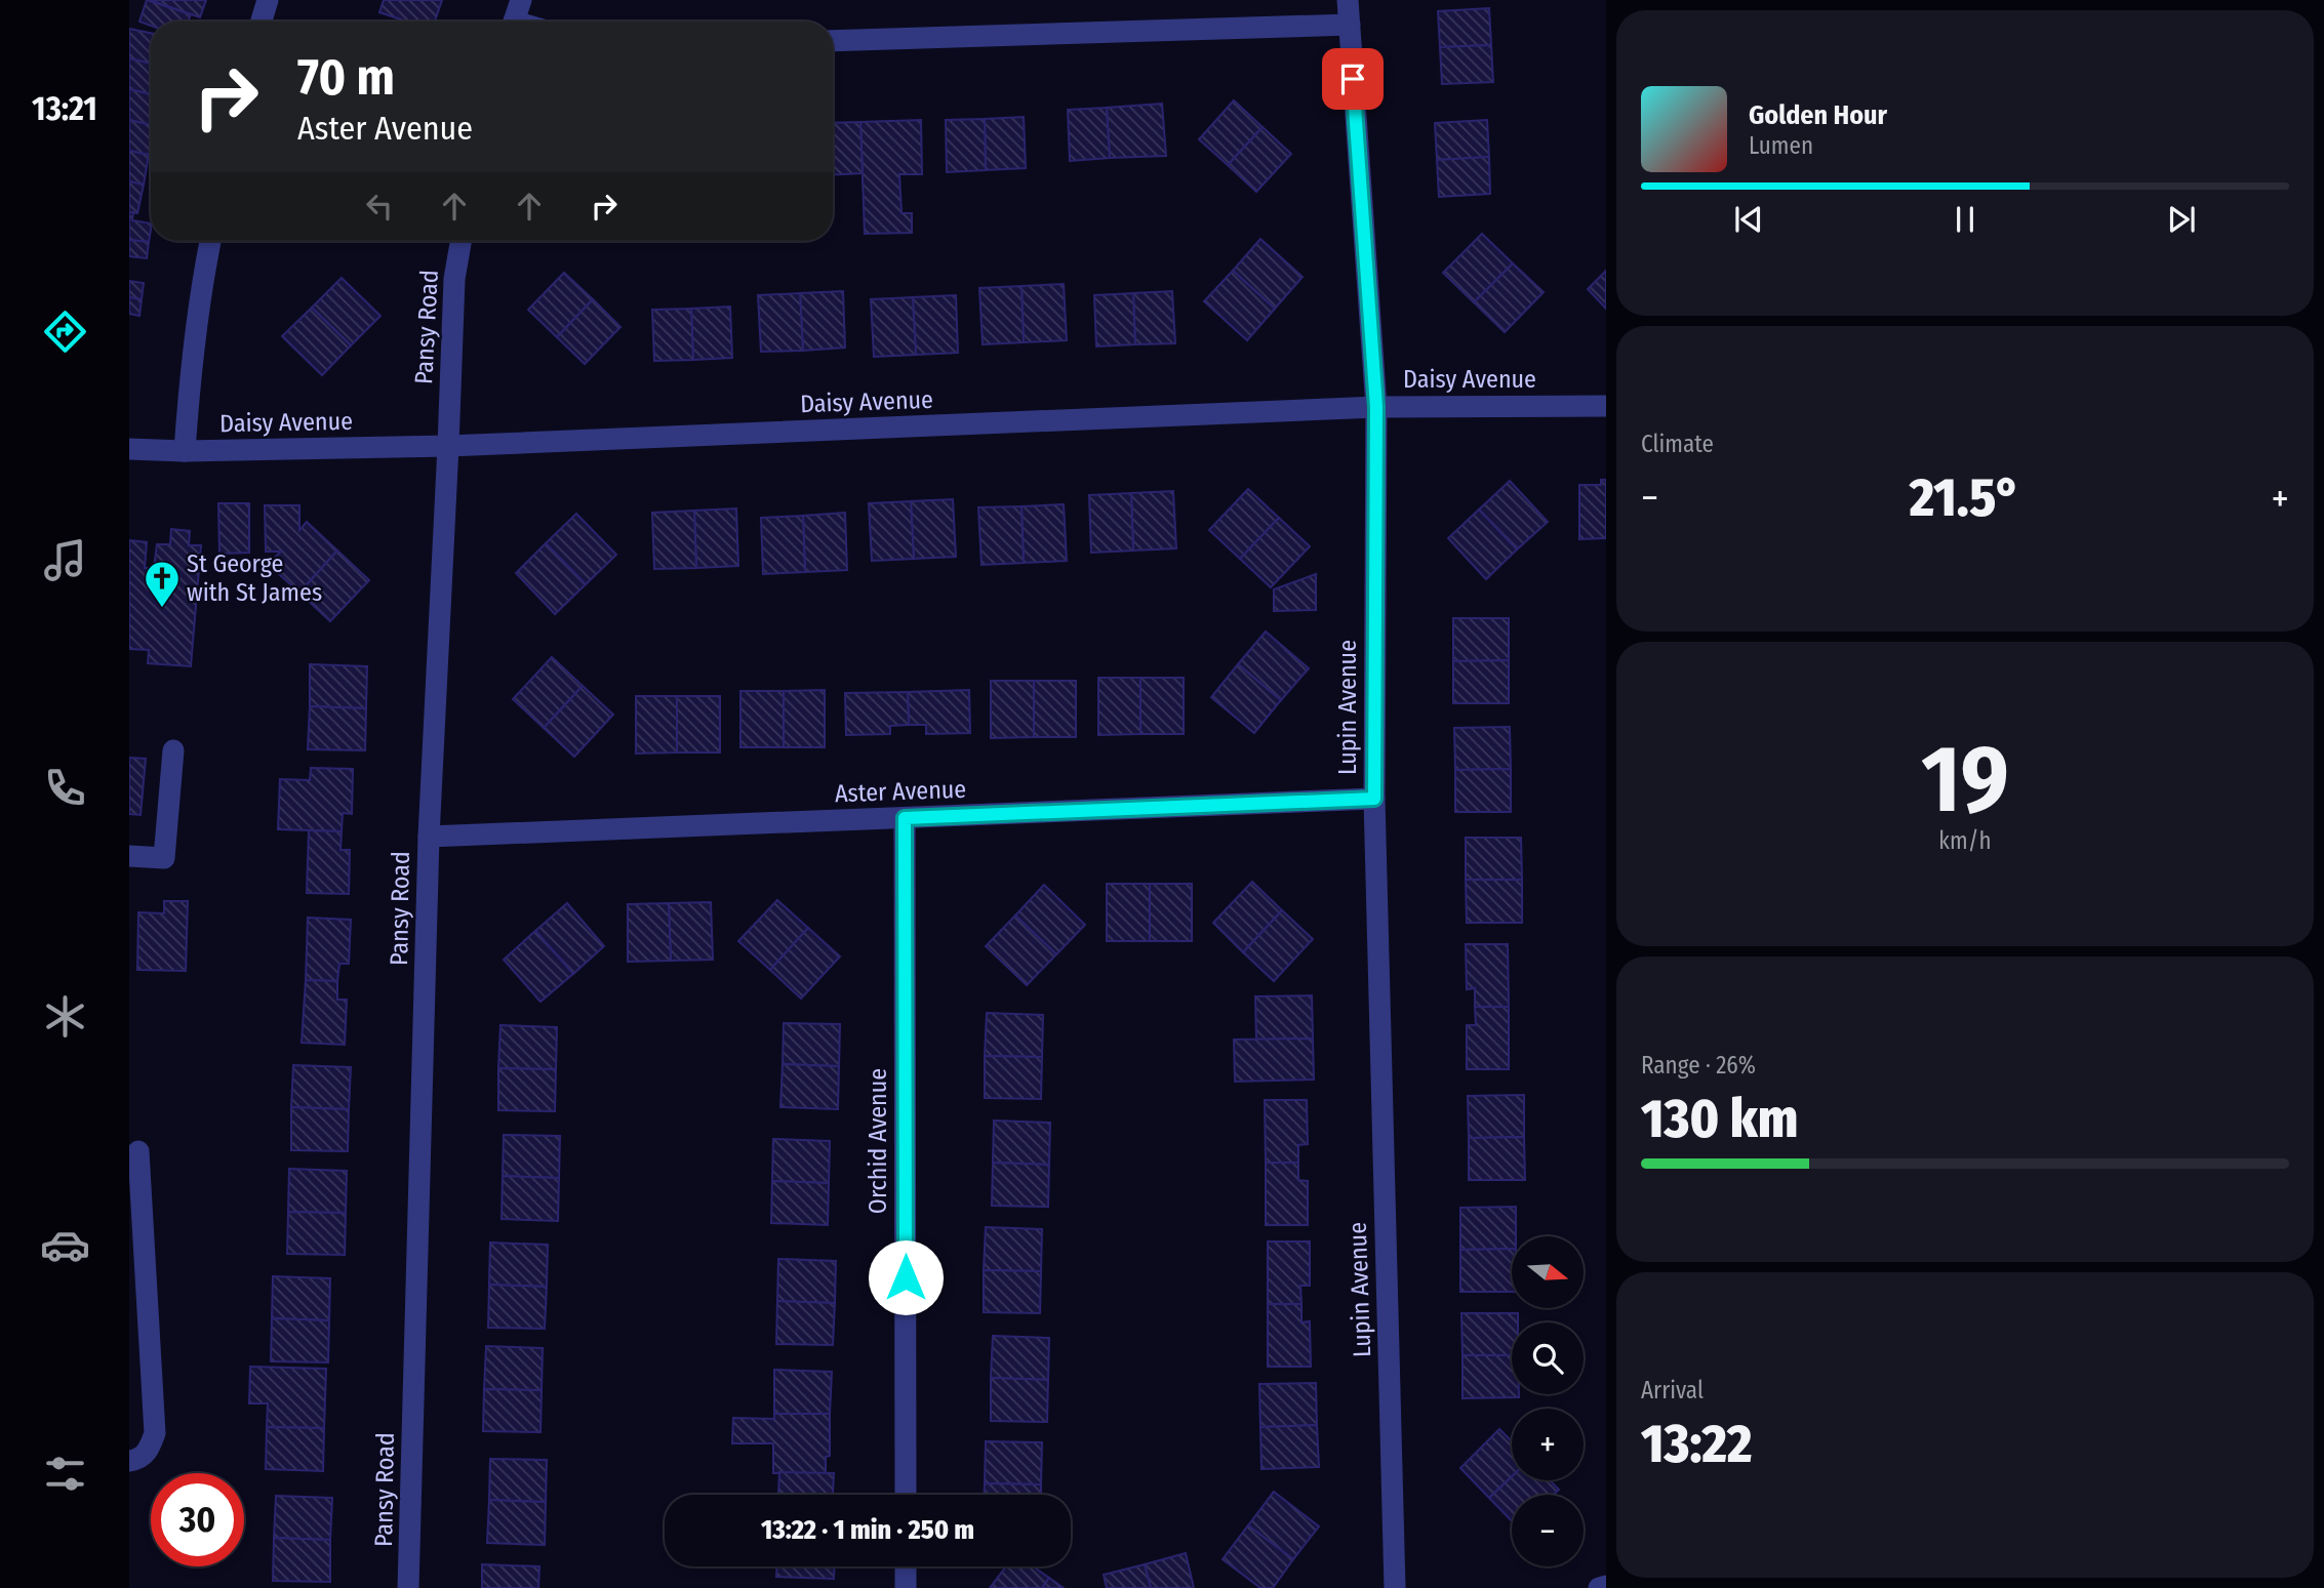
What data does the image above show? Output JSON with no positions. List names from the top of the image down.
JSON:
{
  "streets": {
    "street": [
      "Pansy Road",
      "Daisy Avenue",
      "Lupin Avenue",
      "Aster Avenue",
      "Orchid Avenue"
    ]
  },
  "crossings": [
    ["Pansy Road", "Daisy Avenue"],
    ["Pansy Road", "Aster Avenue"],
    ["Daisy Avenue", "Lupin Avenue"],
    ["Lupin Avenue", "Aster Avenue"],
    ["Aster Avenue", "Orchid Avenue"]
  ],
  "places": {
    "church": ["St George with St James"]
  },
  "north": "right",
  "page": {
    "tabs": "13:21",
    "turn": ["70 m", "Aster Avenue"],
    "song": ["Golden Hour", "Lumen"],
    "tile": [
      "Climate",
      ["19", "km/h"],
      ["Range · 26%", "130 km"],
      ["Arrival", "13:22"]
    ],
    "heat": ["−", "21.5°", "+"],
    "map_buttons": ["+", "−"],
    "limit": "30",
    "trip": "13:22 · 1 min · 250 m"
  }
}
